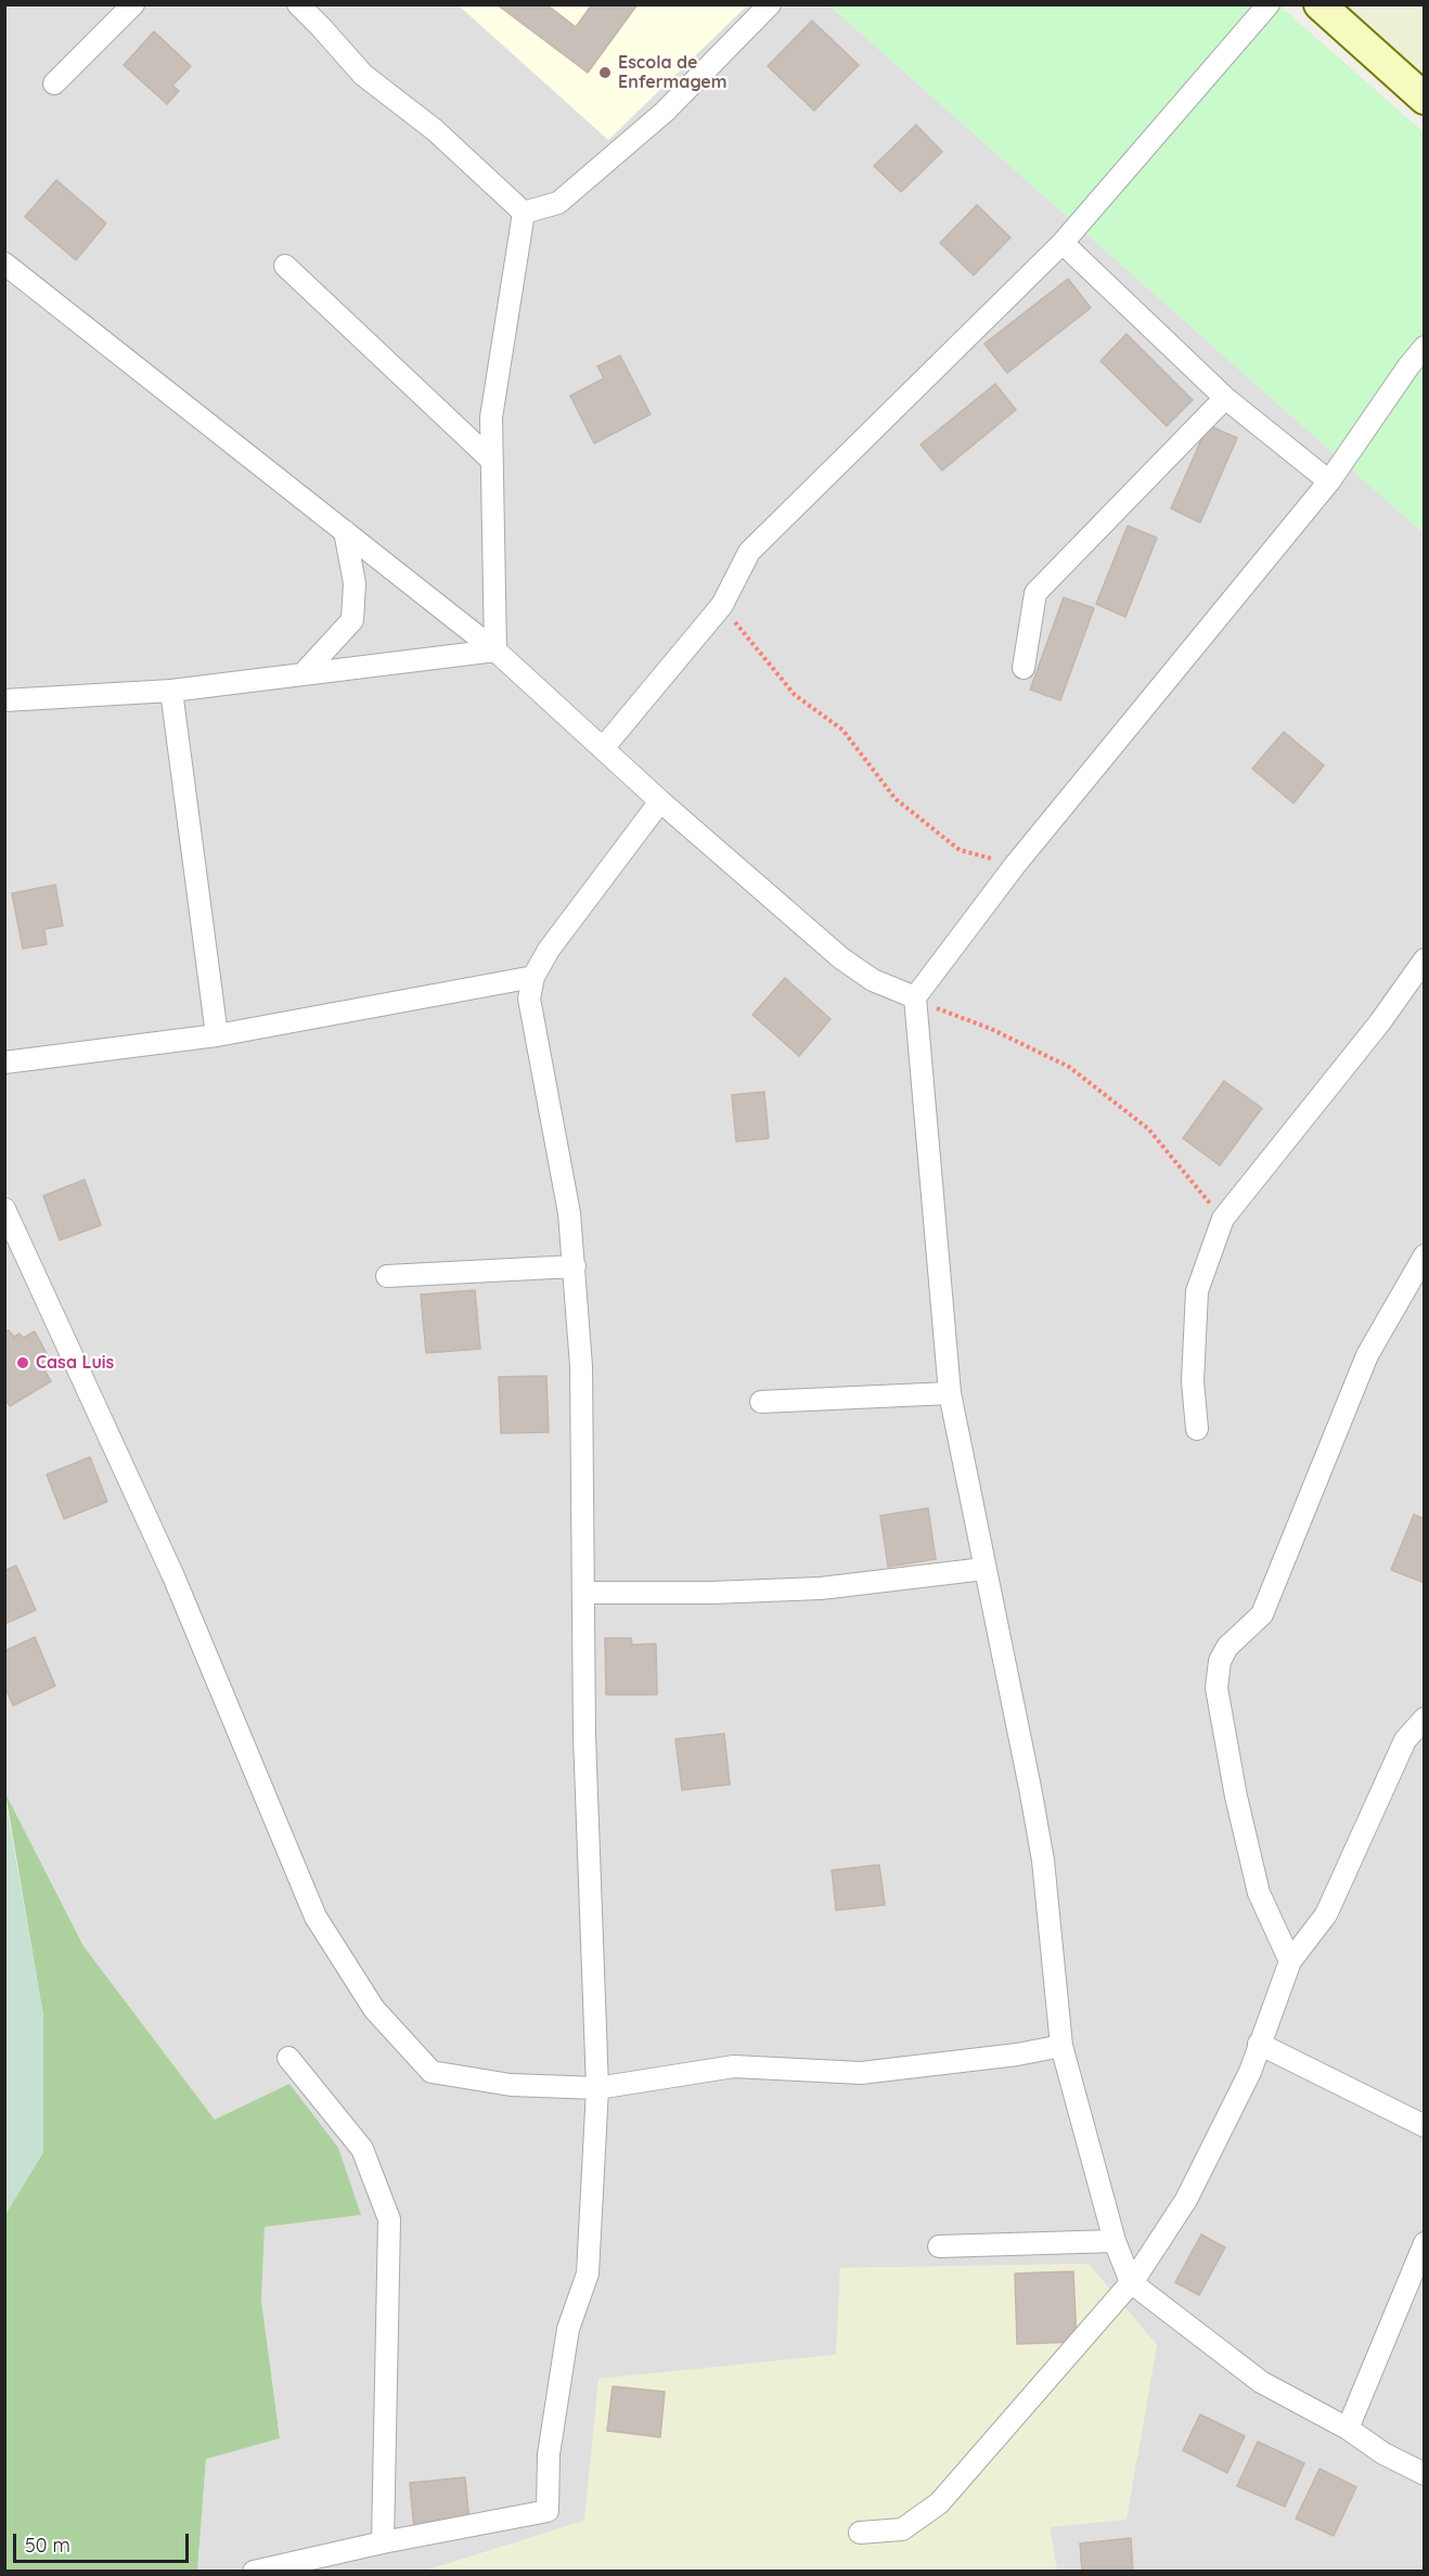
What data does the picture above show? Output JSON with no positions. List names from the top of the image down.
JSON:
{
  "places": ["Escola de Enfermagem", "Casa Luis"],
  "scale_bar": "50 m"
}
